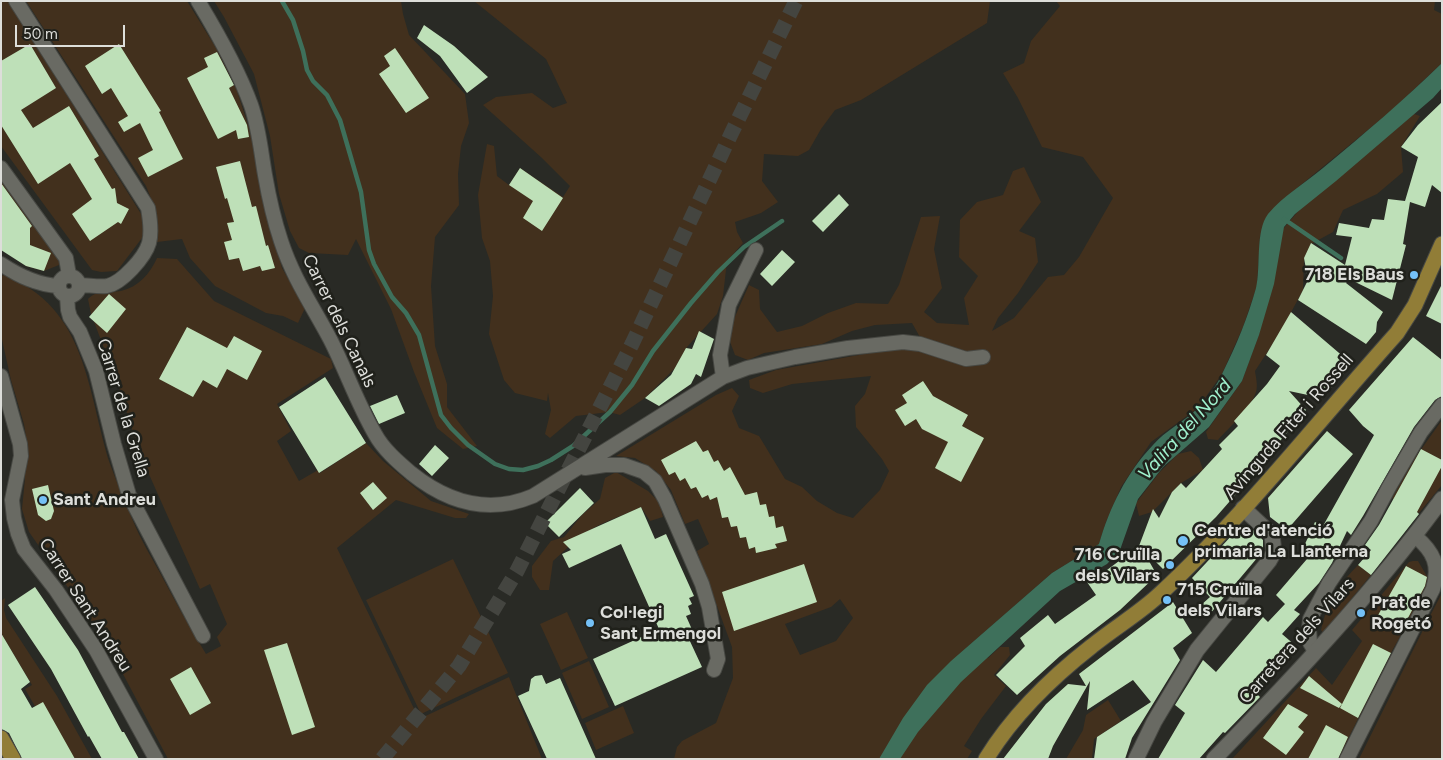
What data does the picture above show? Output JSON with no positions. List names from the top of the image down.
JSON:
{
  "streets": {
    "main road": ["Avinguda Fiter i Rossell"],
    "street": [
      "Carrer dels Canals",
      "Carrer de la Grella",
      "Carrer Sant Andreu",
      "Carretera dels Vilars"
    ]
  },
  "water": ["Valira del Nord"],
  "places": [
    "718 Els Baus",
    "Sant Andreu",
    "Centre d'atenció primaria La Llanterna",
    "716 Cruïlla dels Vilars",
    "715 Cruïlla dels Vilars",
    "Prat de Rogetó",
    "Col·legi Sant Ermengol"
  ],
  "scale_bar": "50 m"
}
